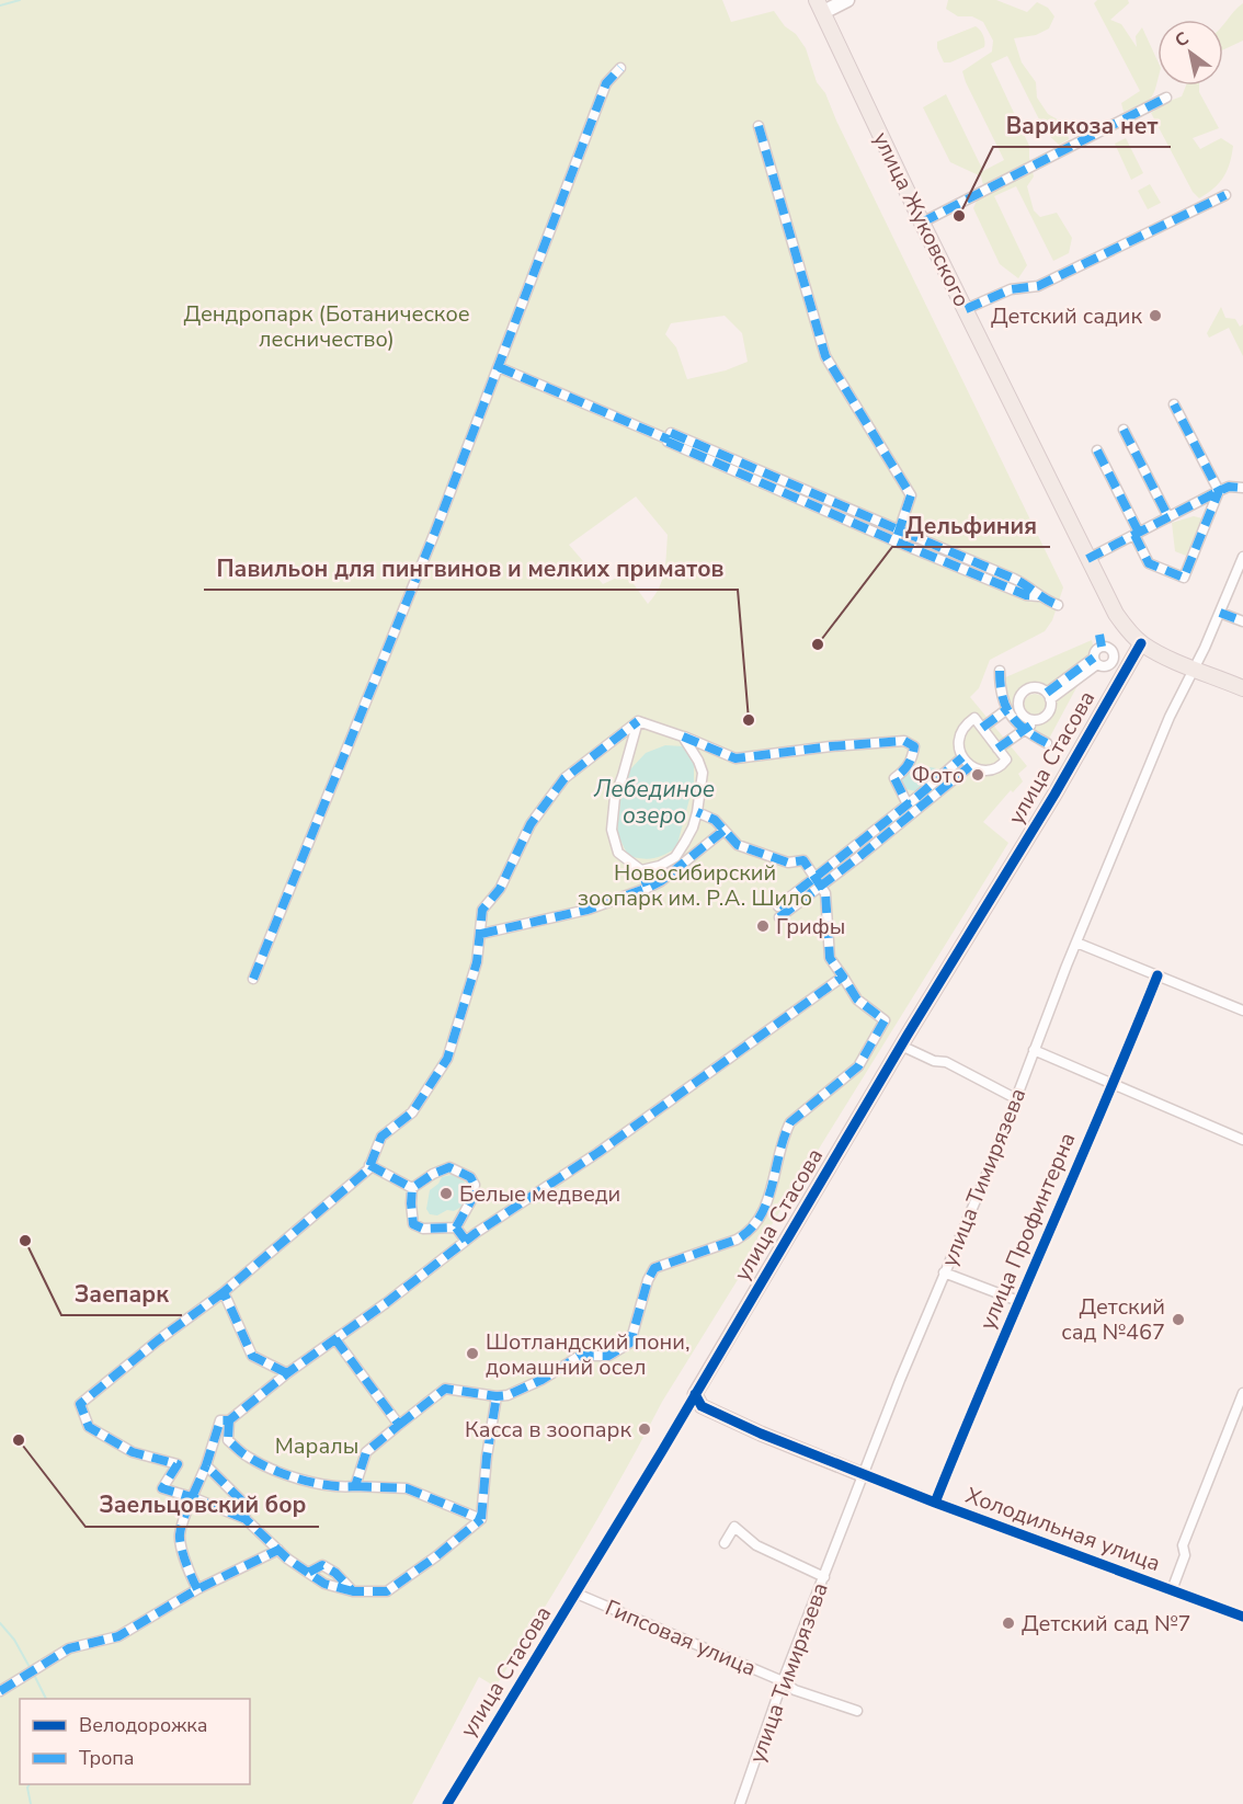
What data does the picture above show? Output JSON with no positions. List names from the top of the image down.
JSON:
{
  "streets": {
    "main road": ["улица Жуковского"],
    "street": [
      "улица Стасова",
      "улица Тимирязева",
      "улица Профинтерна",
      "Холодильная улица",
      "Гипсовая улица"
    ]
  },
  "crossings": [
    ["улица Жуковского", "улица Стасова"],
    ["улица Стасова", "Холодильная улица"],
    ["улица Стасова", "Гипсовая улица"],
    ["улица Тимирязева", "Холодильная улица"],
    ["улица Тимирязева", "Гипсовая улица"],
    ["улица Профинтерна", "Холодильная улица"]
  ],
  "water": ["Лебединое озеро"],
  "parks": ["Дендропарк (Ботаническое лесничество)", "Новосибирский зоопарк им. Р.А. Шило", "Маралы"],
  "places": [
    "Варикоза нет",
    "Детский садик",
    "Дельфиния",
    "Павильон для пингвинов и мелких приматов",
    "Фото",
    "Грифы",
    "Белые медведи",
    "Заепарк",
    "Детский сад №467",
    "Шотландский пони, домашний осел",
    "Касса в зоопарк",
    "Заельцовский бор",
    "Детский сад №7"
  ],
  "legend": ["Велодорожка", "Тропа"],
  "north": "top left"
}
